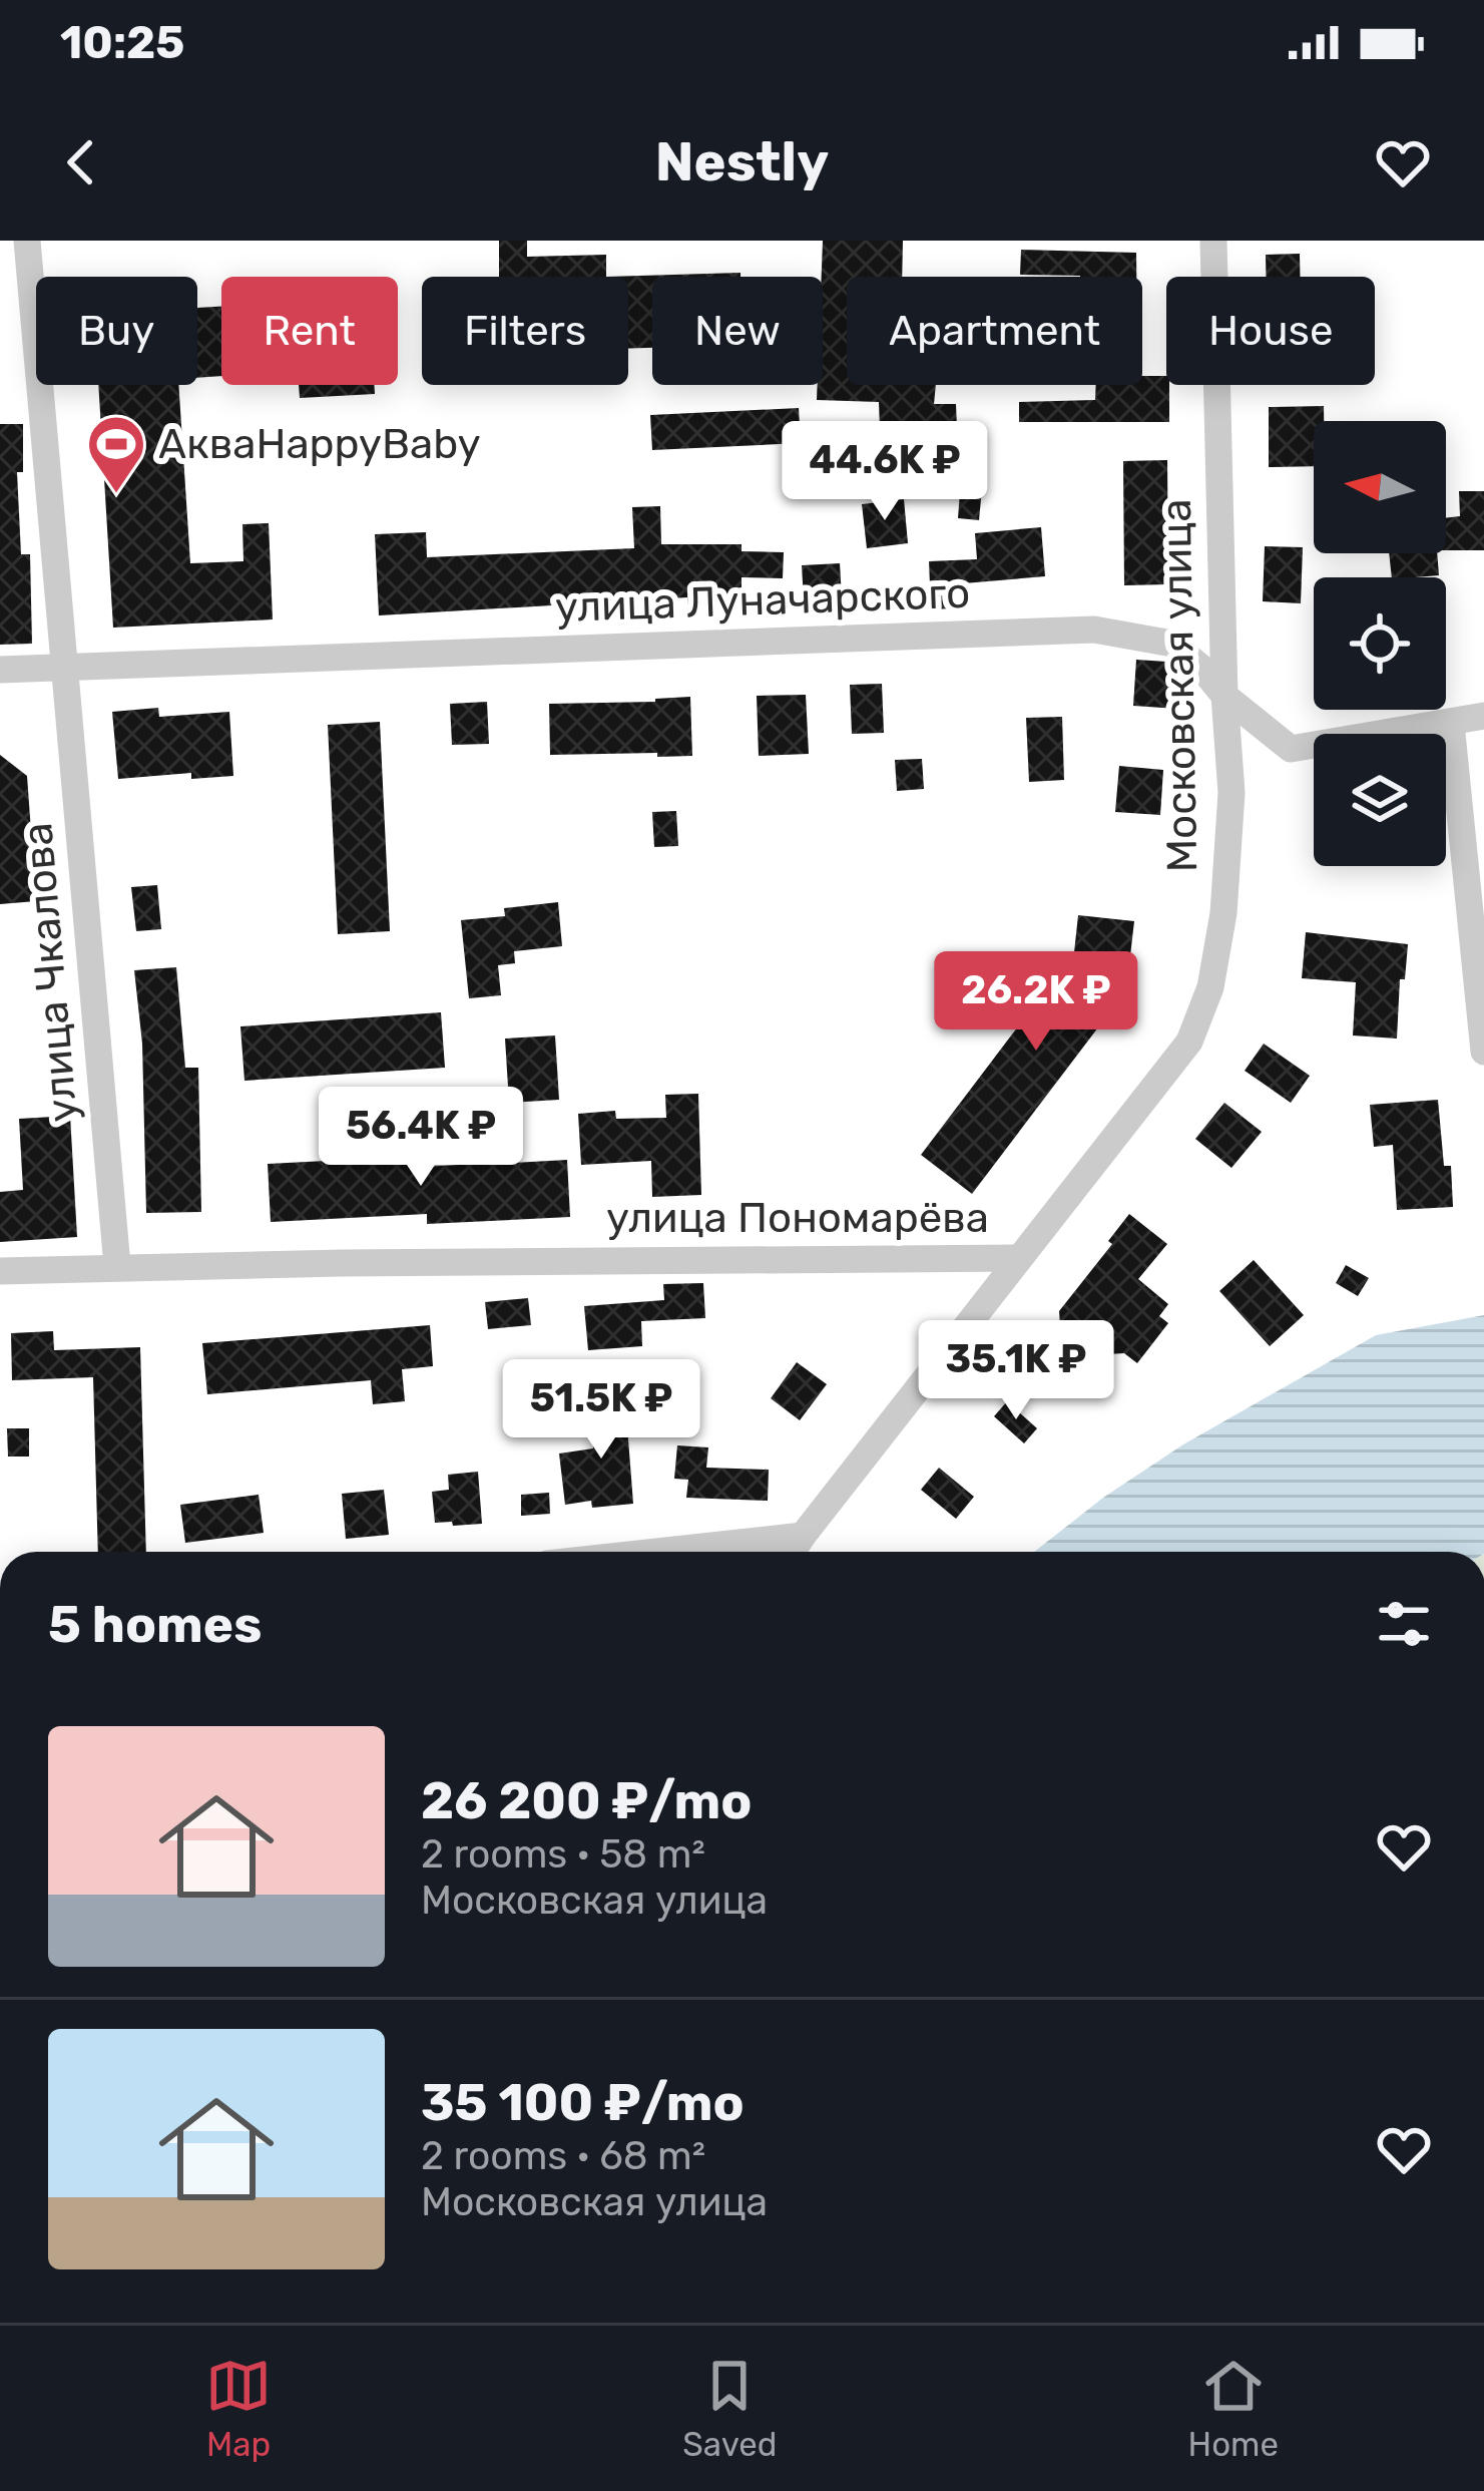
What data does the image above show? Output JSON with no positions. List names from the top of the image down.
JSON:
{
  "streets": {
    "street": [
      "улица Луначарского",
      "Московская улица",
      "улица Чкалова",
      "улица Пономарёва"
    ]
  },
  "crossings": [
    ["улица Луначарского", "Московская улица"],
    ["улица Луначарского", "улица Чкалова"],
    ["Московская улица", "улица Пономарёва"],
    ["улица Чкалова", "улица Пономарёва"]
  ],
  "places": {
    "sports": ["АкваHappyBaby"]
  },
  "north": "left",
  "page": {
    "status": "10:25",
    "header": "Nestly",
    "chip": [
      "Buy",
      "Rent",
      "Filters",
      "New",
      "Apartment",
      "House"
    ],
    "price": [
      "44.6K ₽",
      "26.2K ₽",
      "56.4K ₽",
      "35.1K ₽",
      "51.5K ₽"
    ],
    "heading": "5 homes",
    "list": [
      {
        "name": "26 200 ₽/mo",
        "note": "2 rooms · 58 m² · Московская улица"
      },
      {
        "name": "35 100 ₽/mo",
        "note": "2 rooms · 68 m² · Московская улица"
      }
    ],
    "tabs": ["Map", "Saved", "Home"]
  }
}
